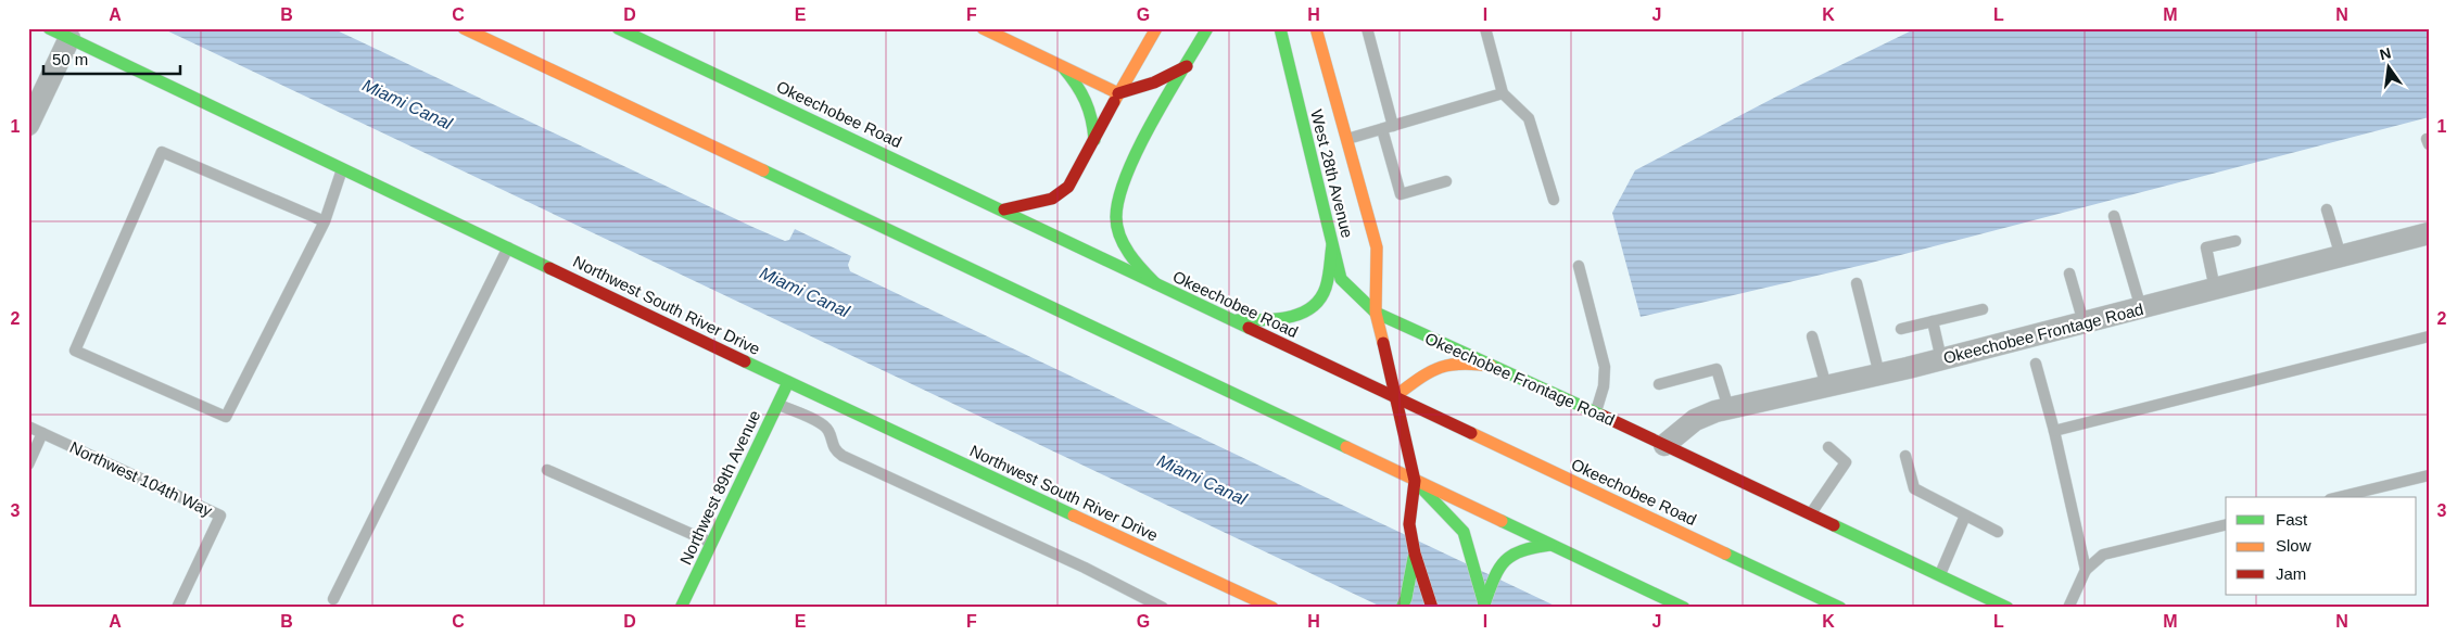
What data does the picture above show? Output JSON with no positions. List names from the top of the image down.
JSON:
{
  "streets": {
    "main road": [
      "Okeechobee Road",
      "West 28th Avenue",
      "Northwest South River Drive",
      "Okeechobee Frontage Road",
      "Northwest 89th Avenue"
    ],
    "lane": ["Northwest 104th Way"]
  },
  "crossings": [
    ["Okeechobee Road", "West 28th Avenue"],
    ["West 28th Avenue", "Okeechobee Frontage Road"],
    ["Northwest South River Drive", "Northwest 89th Avenue"]
  ],
  "water": ["Miami Canal"],
  "legend": ["Fast", "Slow", "Jam"],
  "scale_bar": "50 m",
  "north": "top",
  "grid": {
    "columns": [
      "A",
      "B",
      "C",
      "D",
      "E",
      "F",
      "G",
      "H",
      "I",
      "J",
      "K",
      "L",
      "M",
      "N"
    ],
    "rows": ["1", "2", "3"]
  }
}
